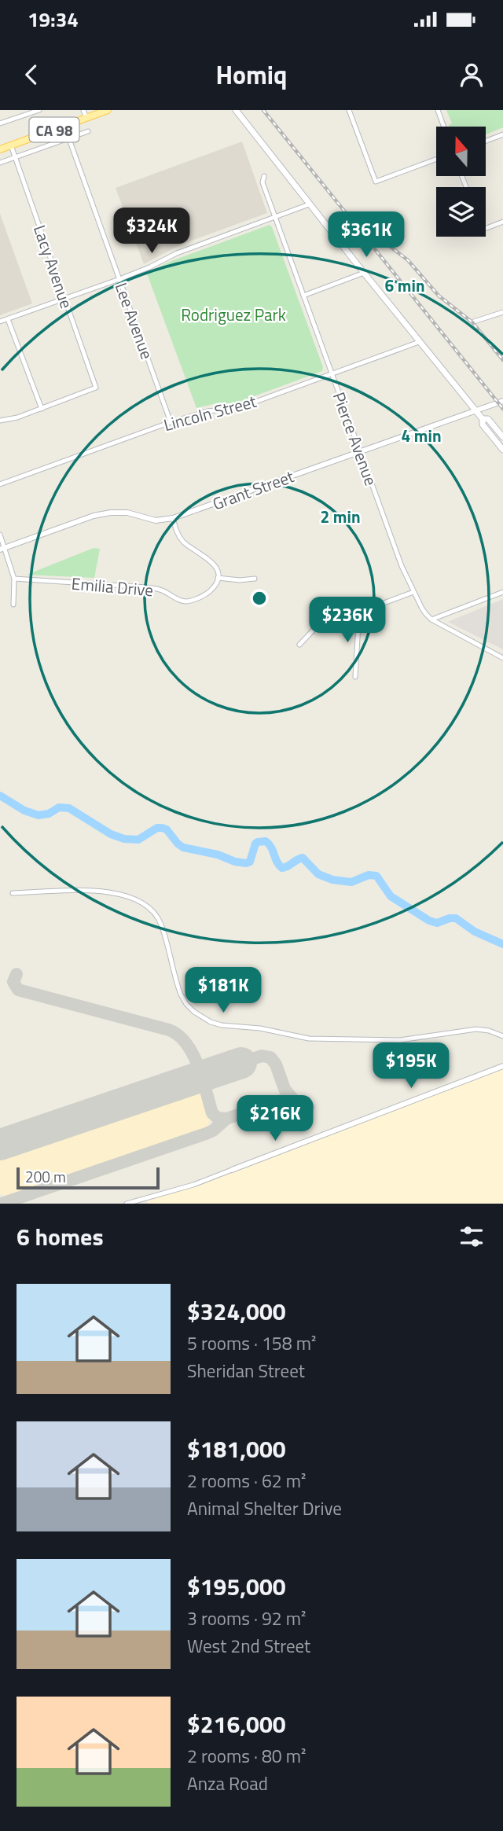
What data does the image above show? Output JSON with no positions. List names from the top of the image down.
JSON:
{
  "streets": {
    "main road": ["CA 98"],
    "street": [
      "Lacy Avenue",
      "Lee Avenue",
      "Lincoln Street",
      "Pierce Avenue",
      "Grant Street",
      "Emilia Drive"
    ]
  },
  "crossings": [
    ["CA 98", "Lacy Avenue"],
    ["CA 98", "Lee Avenue"],
    ["Lee Avenue", "Lincoln Street"],
    ["Lincoln Street", "Pierce Avenue"],
    ["Pierce Avenue", "Grant Street"]
  ],
  "parks": ["Rodriguez Park"],
  "scale_bar": "200 m",
  "north": "top",
  "page": {
    "status": "19:34",
    "header": "Homiq",
    "price": [
      "$324K",
      "$361K",
      "$236K",
      "$181K",
      "$195K",
      "$216K"
    ],
    "scale": "200 m",
    "heading": "6 homes",
    "list": [
      {
        "name": "$324,000",
        "note": "5 rooms · 158 m² · Sheridan Street"
      },
      {
        "name": "$181,000",
        "note": "2 rooms · 62 m² · Animal Shelter Drive"
      },
      {
        "name": "$195,000",
        "note": "3 rooms · 92 m² · West 2nd Street"
      },
      {
        "name": "$216,000",
        "note": "2 rooms · 80 m² · Anza Road"
      }
    ]
  },
  "rings": ["6 min", "4 min", "2 min"]
}
